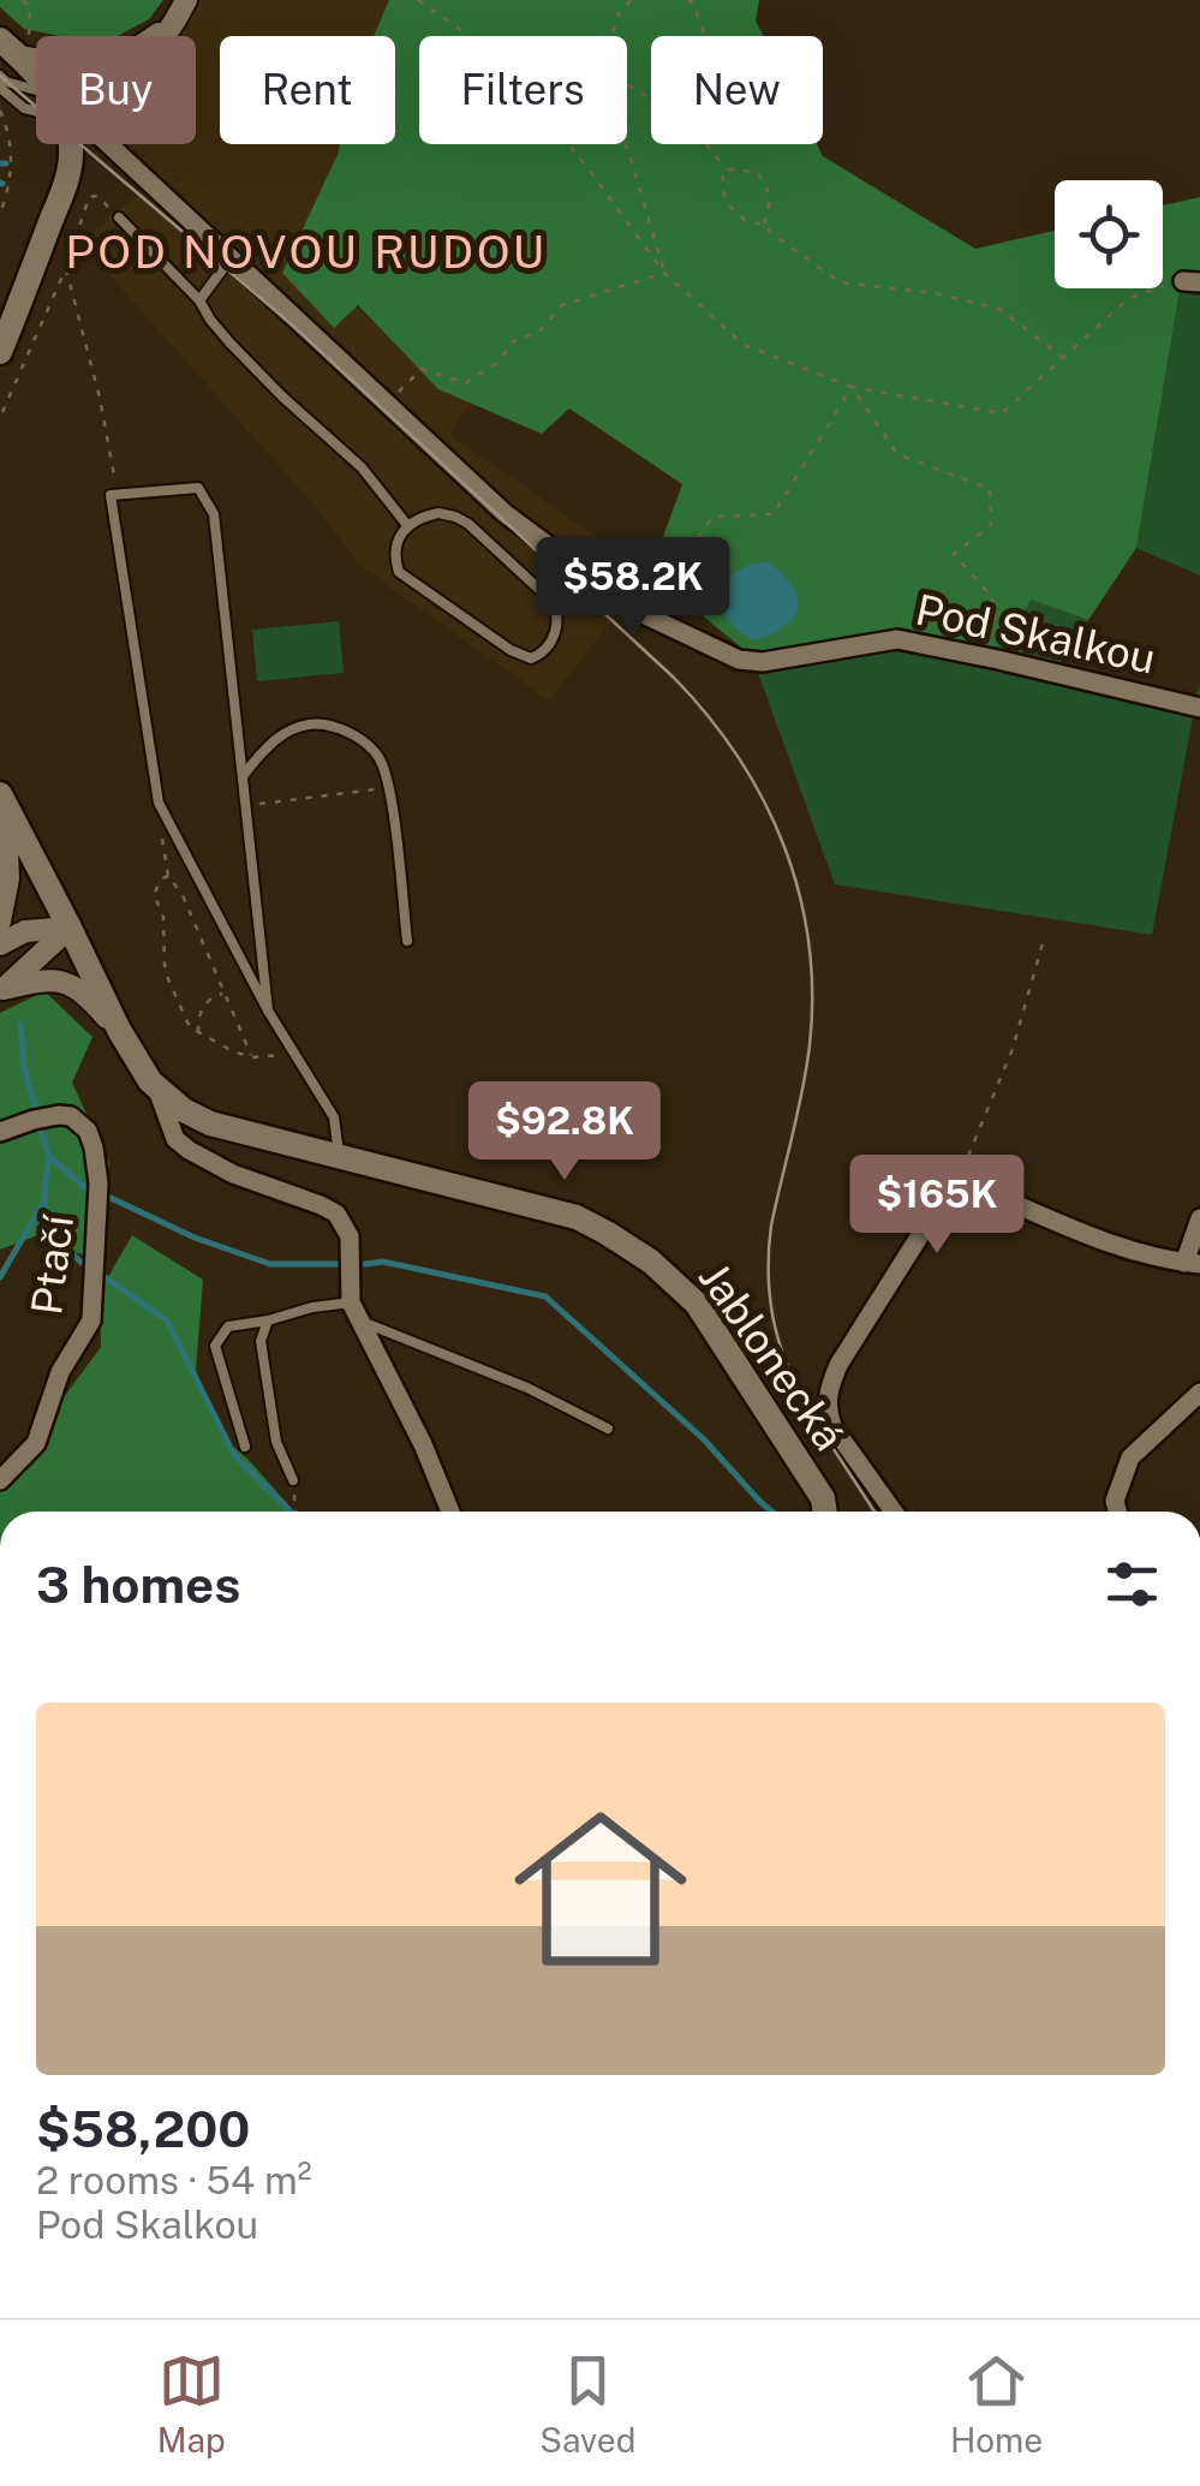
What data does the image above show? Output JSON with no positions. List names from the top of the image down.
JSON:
{
  "streets": {
    "main road": ["Jablonecká"],
    "street": ["Pod Skalkou", "Ptačí"]
  },
  "districts": ["POD NOVOU RUDOU"],
  "page": {
    "chip": [
      "Buy",
      "Rent",
      "Filters",
      "New"
    ],
    "price": ["$58.2K", "$92.8K", "$165K"],
    "heading": "3 homes",
    "list": [
      {
        "name": "$58,200",
        "note": "2 rooms · 54 m² · Pod Skalkou"
      }
    ],
    "tabs": ["Map", "Saved", "Home"]
  }
}
